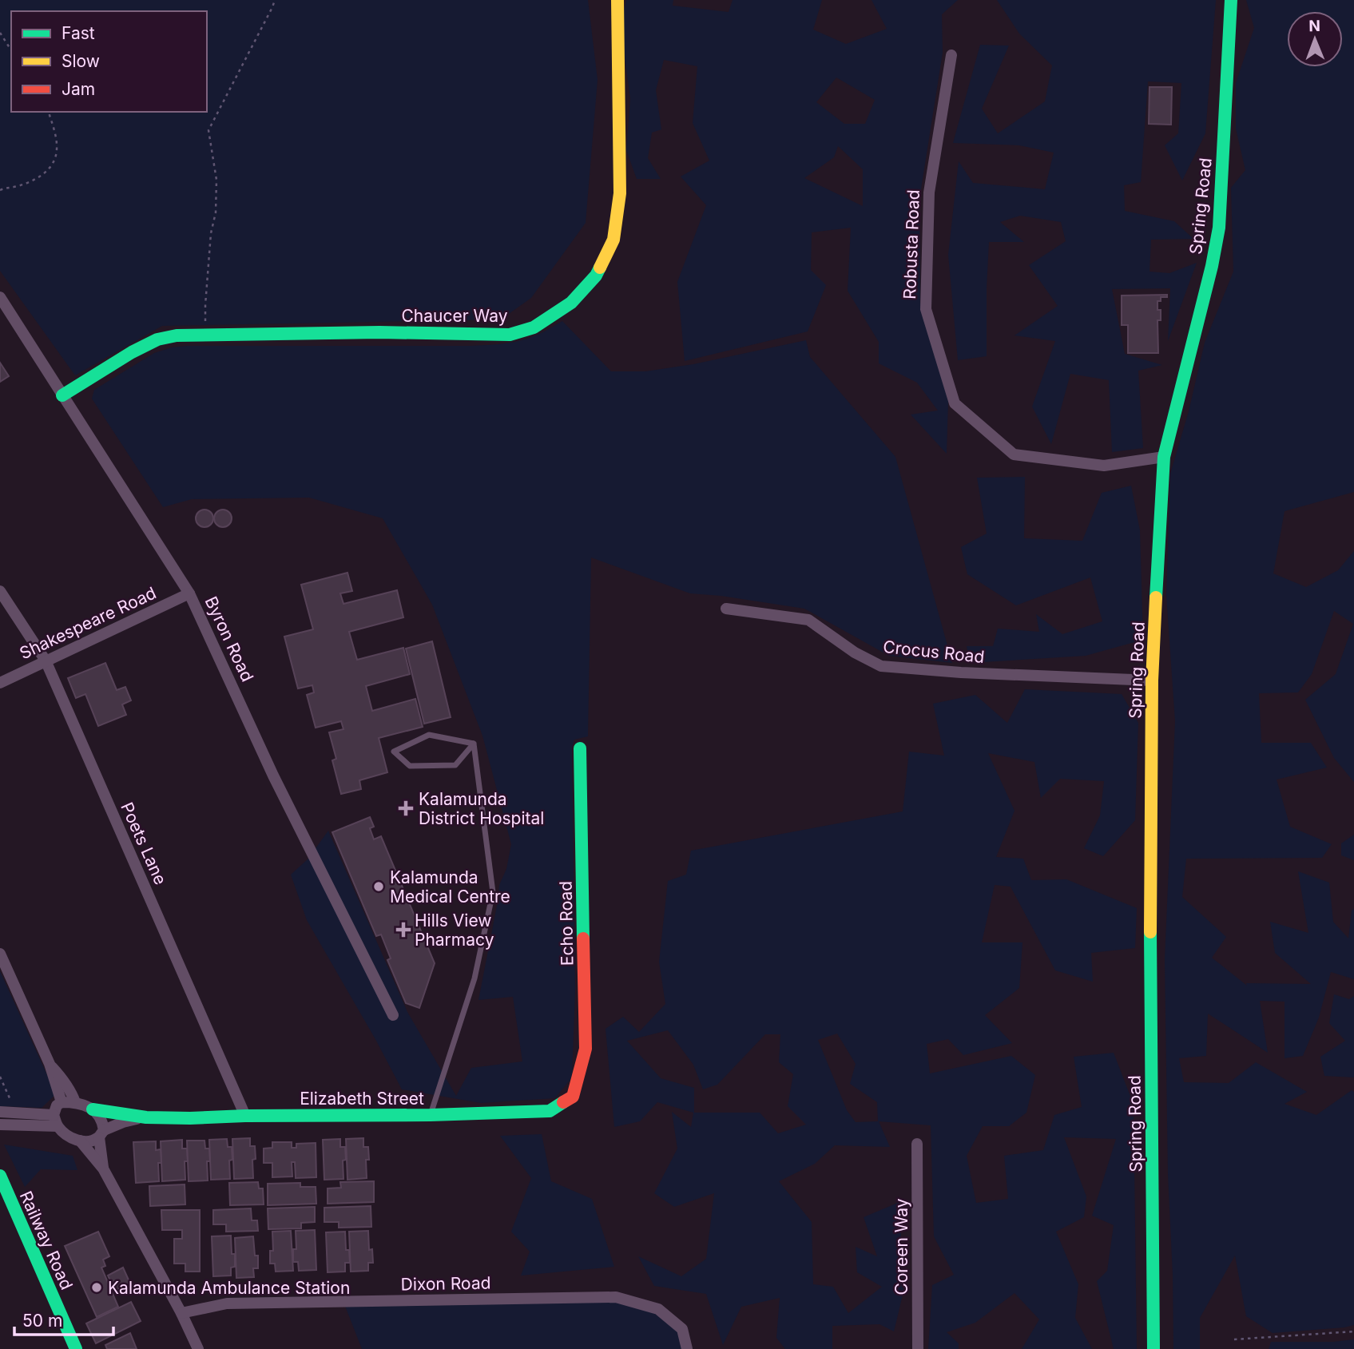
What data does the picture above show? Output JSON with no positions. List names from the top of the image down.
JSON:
{
  "streets": {
    "street": [
      "Spring Road",
      "Robusta Road",
      "Chaucer Way",
      "Shakespeare Road",
      "Byron Road",
      "Crocus Road",
      "Poets Lane",
      "Echo Road",
      "Elizabeth Street",
      "Railway Road",
      "Coreen Way",
      "Dixon Road"
    ]
  },
  "crossings": [
    ["Spring Road", "Robusta Road"],
    ["Spring Road", "Crocus Road"],
    ["Chaucer Way", "Byron Road"],
    ["Shakespeare Road", "Byron Road"],
    ["Shakespeare Road", "Poets Lane"],
    ["Poets Lane", "Elizabeth Street"],
    ["Echo Road", "Elizabeth Street"]
  ],
  "places": {
    "health": ["Kalamunda District Hospital", "Hills View Pharmacy"],
    "other": ["Kalamunda Medical Centre", "Kalamunda Ambulance Station"]
  },
  "legend": ["Fast", "Slow", "Jam"],
  "scale_bar": "50 m",
  "north": "top"
}
